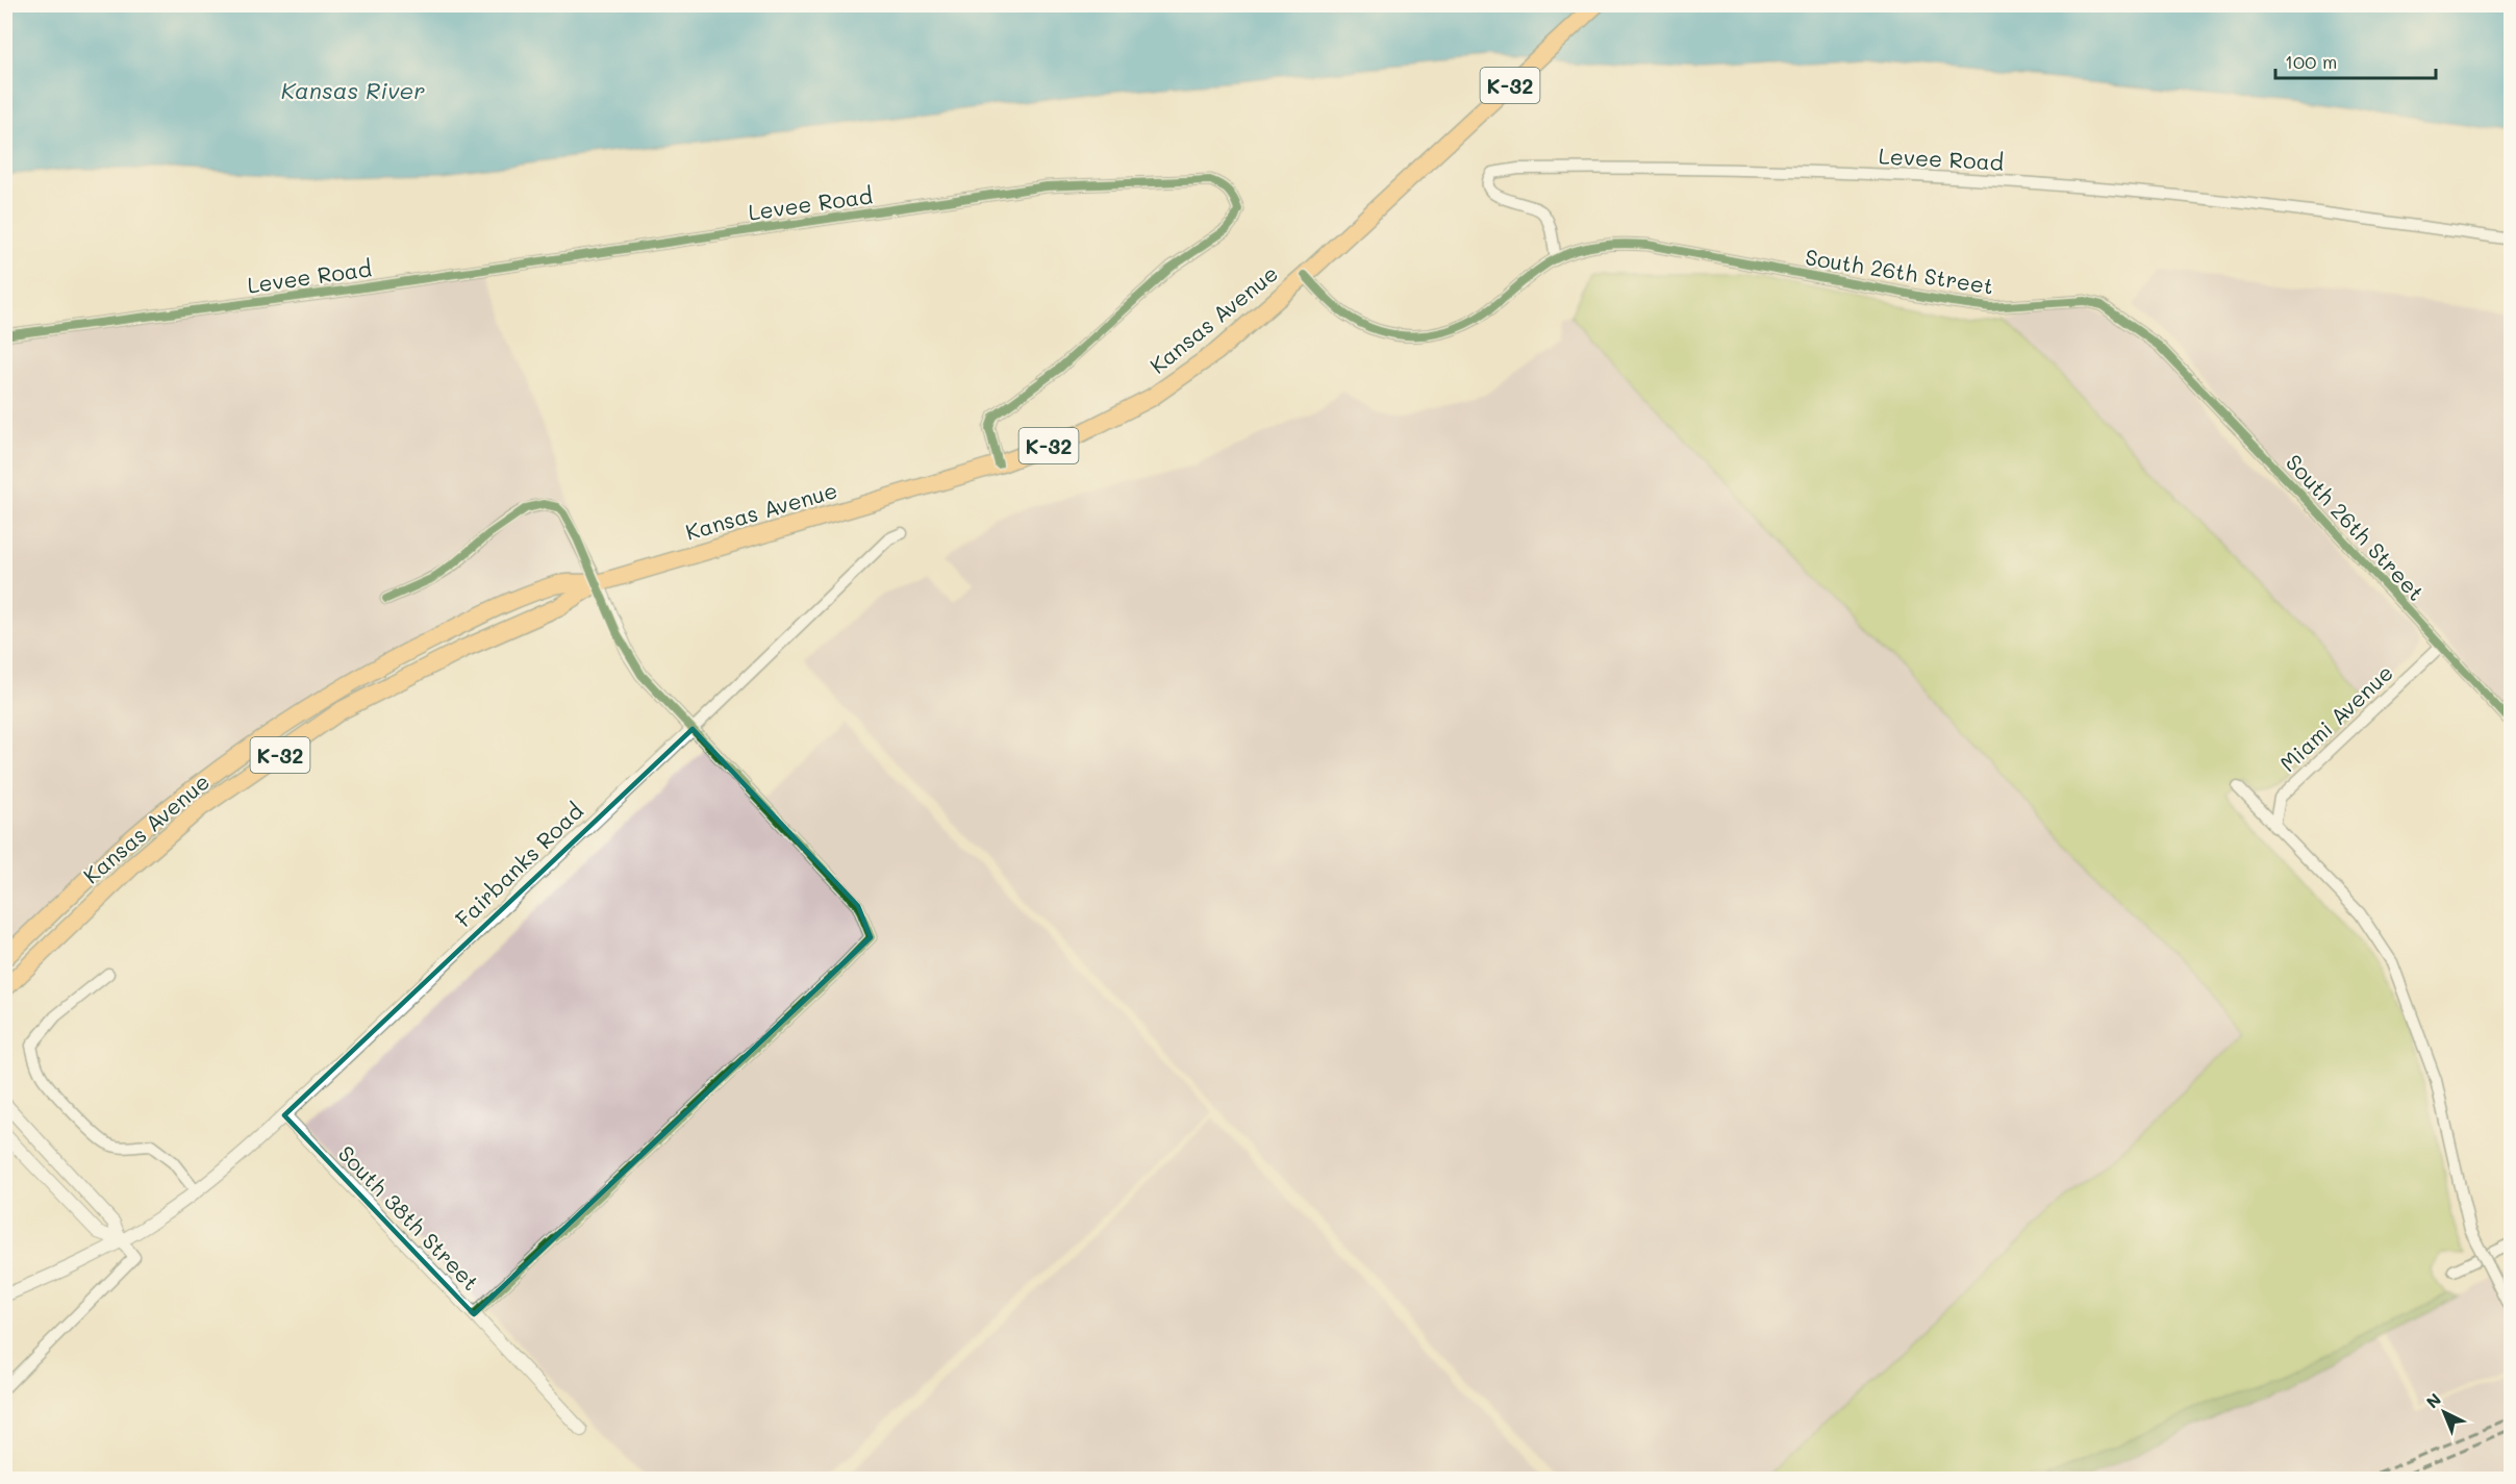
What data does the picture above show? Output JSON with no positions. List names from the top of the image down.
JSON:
{
  "streets": {
    "main road": ["K-32", "Kansas Avenue"],
    "street": [
      "Levee Road",
      "South 26th Street",
      "Miami Avenue",
      "Fairbanks Road",
      "South 38th Street"
    ]
  },
  "crossings": [
    ["Levee Road", "South 26th Street"],
    ["Levee Road", "Kansas Avenue"],
    ["South 26th Street", "Kansas Avenue"],
    ["South 26th Street", "Miami Avenue"],
    ["Fairbanks Road", "South 38th Street"]
  ],
  "water": ["Kansas River"],
  "scale_bar": "100 m",
  "north": "top left"
}
